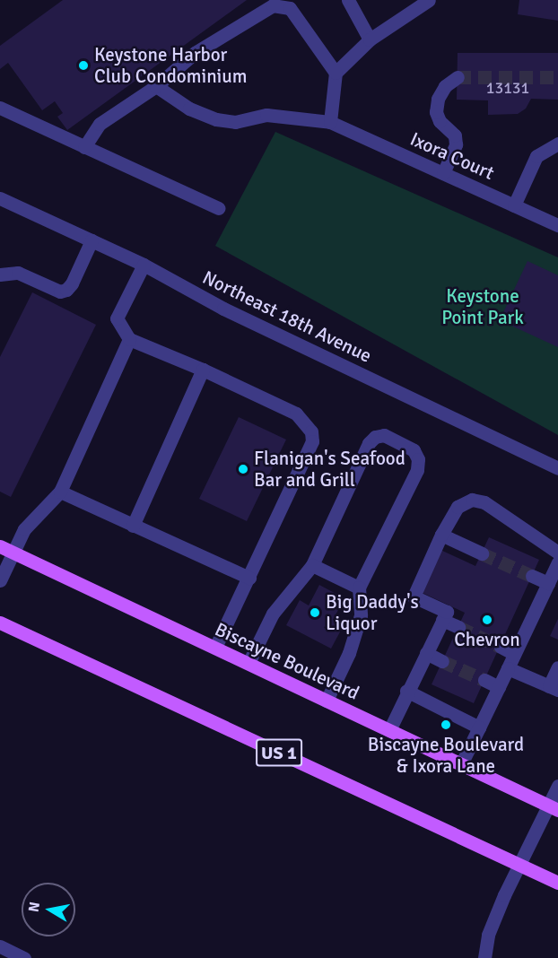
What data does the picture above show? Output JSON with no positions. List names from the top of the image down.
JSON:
{
  "streets": {
    "main road": ["Biscayne Boulevard", "US 1"],
    "street": ["Ixora Court", "Northeast 18th Avenue"]
  },
  "parks": ["Keystone Point Park"],
  "places": [
    "Keystone Harbor Club Condominium",
    "Flanigan's Seafood Bar and Grill",
    "Big Daddy's Liquor",
    "Chevron",
    "Biscayne Boulevard & Ixora Lane"
  ],
  "house_numbers": ["13131"],
  "north": "left"
}
